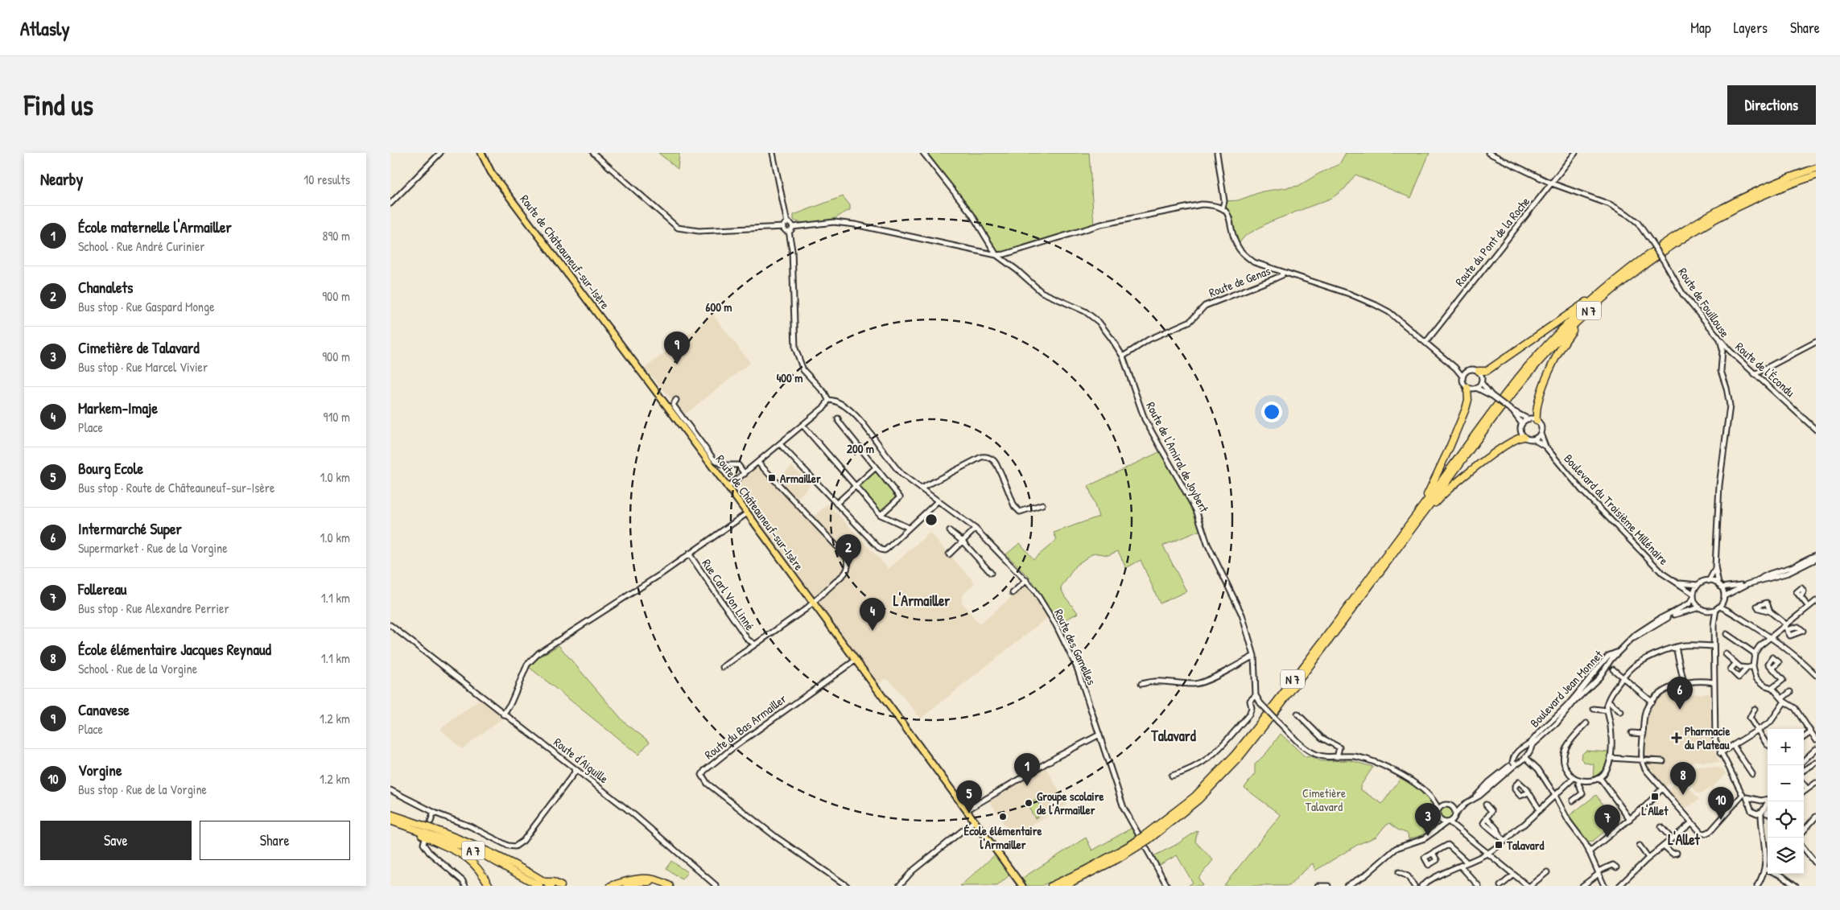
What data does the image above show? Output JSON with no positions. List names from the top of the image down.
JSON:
{
  "streets": {
    "highway": ["N 7", "A 7"],
    "main road": ["Route de Châteauneuf-sur-Isère"],
    "street": [
      "Route du Pont de la Roche",
      "Route de Genas",
      "Route de Fouillouse",
      "Route de l'Écondu",
      "Route de l'Amiral de Joybert",
      "Boulevard du Troisième Millénaire",
      "Rue Carl Von Linné",
      "Route des Gamelles",
      "Boulevard Jean Monnet",
      "Route du Bas Armailler",
      "Route d'Aiguille"
    ]
  },
  "crossings": [
    ["Route du Pont de la Roche", "Route de Genas"],
    ["Route du Pont de la Roche", "Route de Fouillouse"],
    ["Route de Châteauneuf-sur-Isère", "Route du Bas Armailler"],
    ["Route de Genas", "Route de l'Amiral de Joybert"],
    ["Route de Fouillouse", "Route de l'Écondu"],
    ["Route de Fouillouse", "Boulevard du Troisième Millénaire"],
    ["Route de Fouillouse", "Boulevard Jean Monnet"],
    ["Boulevard du Troisième Millénaire", "Boulevard Jean Monnet"]
  ],
  "districts": ["L'Armailler", "Talavard", "L'Allet"],
  "parks": ["Cimetière Talavard"],
  "places": {
    "transit": ["Armailler", "L'Allet", "Talavard"],
    "health": ["Pharmacie du Plateau"],
    "other": ["Groupe scolaire de l'Armailler", "École élémentaire l'Armailler"]
  },
  "page": {
    "header": "Atlasly",
    "nav": ["Map", "Layers", "Share"],
    "buttons": [
      "Directions",
      ["Save", "Share"]
    ],
    "title": "Find us",
    "heading": ["Nearby", "10 results"],
    "list": [
      {
        "mark": "1",
        "name": "École maternelle l'Armailler",
        "note": "School · Rue André Curinier",
        "value": "890 m"
      },
      {
        "mark": "2",
        "name": "Chanalets",
        "note": "Bus stop · Rue Gaspard Monge",
        "value": "900 m"
      },
      {
        "mark": "3",
        "name": "Cimetière de Talavard",
        "note": "Bus stop · Rue Marcel Vivier",
        "value": "900 m"
      },
      {
        "mark": "4",
        "name": "Markem-Imaje",
        "note": "Place",
        "value": "910 m"
      },
      {
        "mark": "5",
        "name": "Bourg Ecole",
        "note": "Bus stop · Route de Châteauneuf-sur-Isère",
        "value": "1.0 km"
      },
      {
        "mark": "6",
        "name": "Intermarché Super",
        "note": "Supermarket · Rue de la Vorgine",
        "value": "1.0 km"
      },
      {
        "mark": "7",
        "name": "Follereau",
        "note": "Bus stop · Rue Alexandre Perrier",
        "value": "1.1 km"
      },
      {
        "mark": "8",
        "name": "École élémentaire Jacques Reynaud",
        "note": "School · Rue de la Vorgine",
        "value": "1.1 km"
      },
      {
        "mark": "9",
        "name": "Canavese",
        "note": "Place",
        "value": "1.2 km"
      },
      {
        "mark": "10",
        "name": "Vorgine",
        "note": "Bus stop · Rue de la Vorgine",
        "value": "1.2 km"
      }
    ],
    "pins": [
      "9",
      "2",
      "4",
      "6",
      "1",
      "8",
      "5",
      "10",
      "3",
      "7"
    ],
    "map_buttons": ["+", "−"]
  },
  "rings": ["600 m", "400 m", "200 m"]
}
